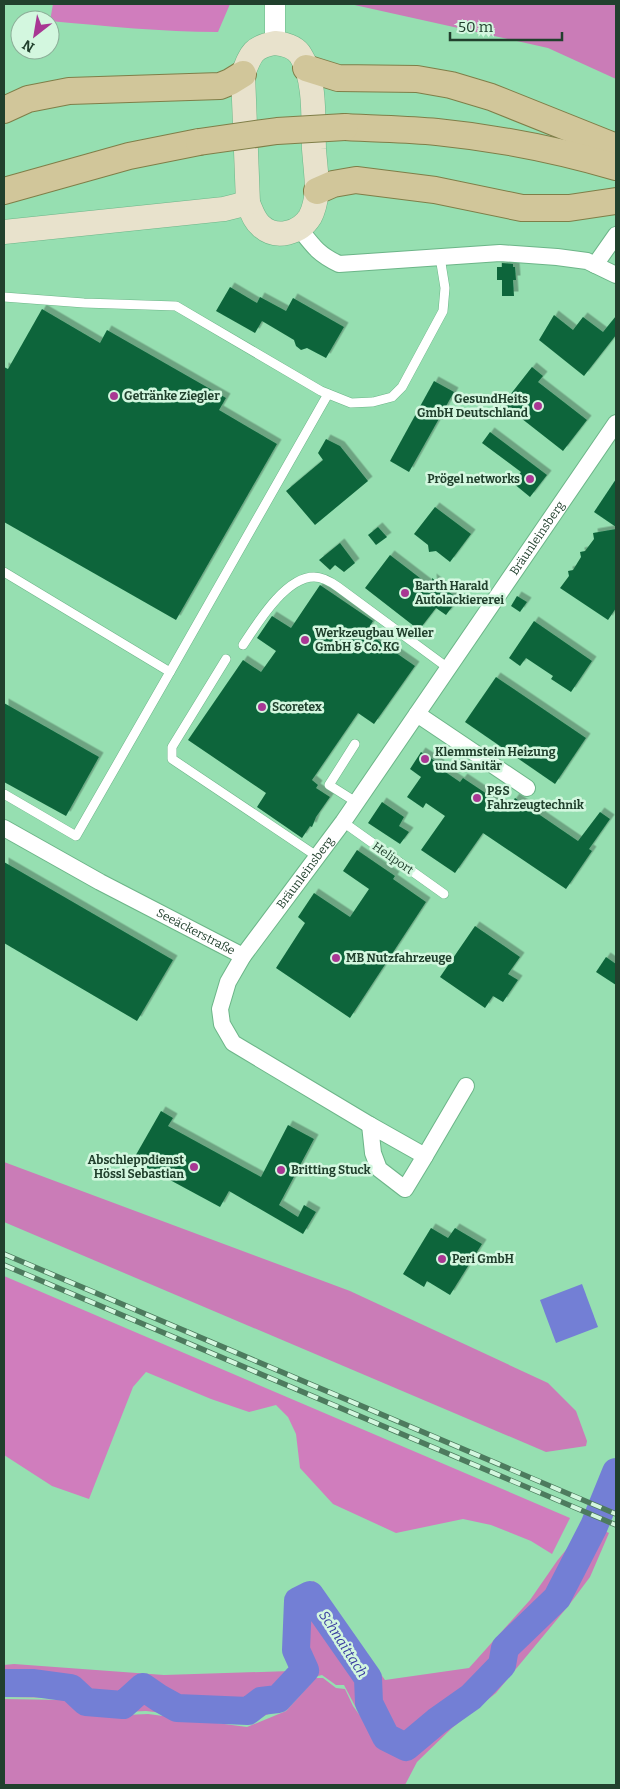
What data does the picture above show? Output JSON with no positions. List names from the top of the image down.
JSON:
{
  "streets": {
    "street": ["Bräunleinsberg", "Seeäckerstraße"],
    "lane": ["Heliport"]
  },
  "crossings": [
    ["Bräunleinsberg", "Heliport"],
    ["Bräunleinsberg", "Seeäckerstraße"]
  ],
  "water": ["Schnaittach"],
  "places": [
    "Getränke Ziegler",
    "GesundHeits GmbH Deutschland",
    "Prögel networks",
    "Barth Harald Autolackiererei",
    "Werkzeugbau Weller GmbH & Co. KG",
    "Scoretex",
    "Klemmstein Heizung und Sanitär",
    "P&S Fahrzeugtechnik",
    "MB Nutzfahrzeuge",
    "Abschleppdienst Hössl Sebastian",
    "Britting Stuck",
    "Peri GmbH"
  ],
  "scale_bar": "50 m",
  "north": "bottom left"
}
